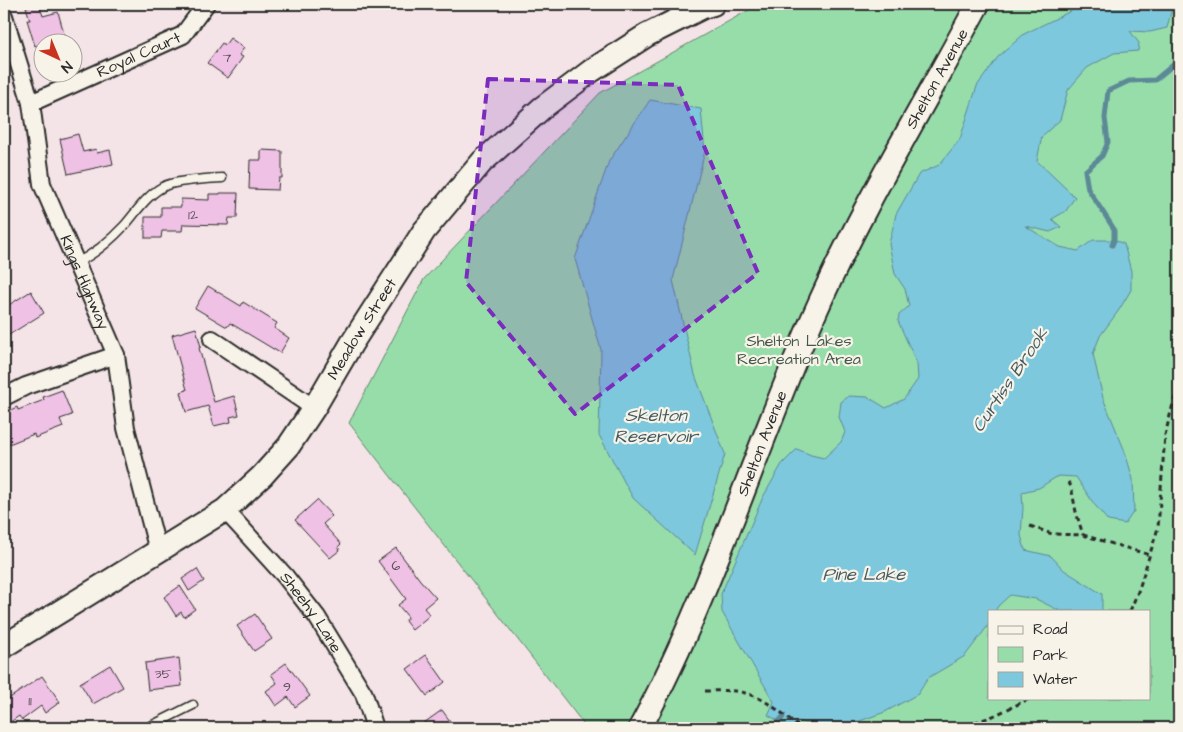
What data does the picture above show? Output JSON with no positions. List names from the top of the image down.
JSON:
{
  "streets": {
    "street": [
      "Royal Court",
      "Shelton Avenue",
      "Kings Highway",
      "Meadow Street",
      "Sheehy Lane"
    ]
  },
  "crossings": [
    ["Royal Court", "Kings Highway"],
    ["Kings Highway", "Meadow Street"],
    ["Meadow Street", "Sheehy Lane"]
  ],
  "water": ["Curtiss Brook", "Skelton Reservoir", "Pine Lake"],
  "parks": ["Shelton Lakes Recreation Area"],
  "house_numbers": [
    "7",
    "12",
    "6",
    "35",
    "9",
    "11"
  ],
  "legend": ["Road", "Park", "Water"],
  "north": "bottom right"
}
